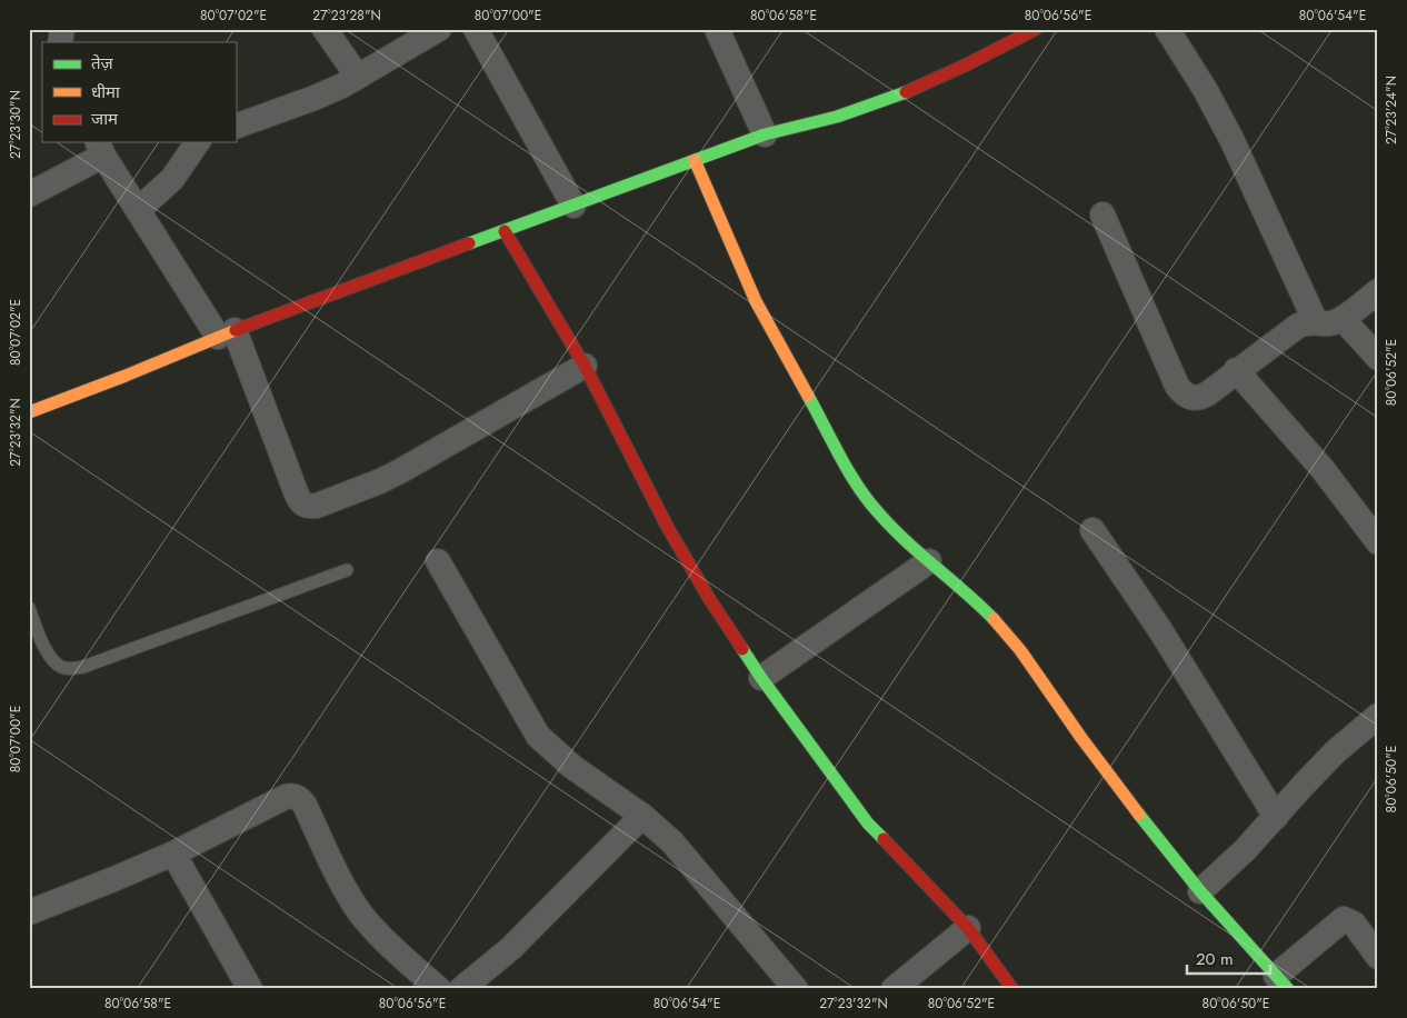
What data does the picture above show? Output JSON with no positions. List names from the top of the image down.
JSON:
{
  "legend": ["तेज़", "धीमा", "जाम"],
  "scale_bar": "20 m",
  "coordinates": [
    "80°07'02\"E",
    "27°23'28\"N",
    "80°07'00\"E",
    "80°06'58\"E",
    "80°06'56\"E",
    "80°06'54\"E",
    "27°23'24\"N",
    "27°23'30\"N",
    "80°06'52\"E",
    "27°23'32\"N",
    "80°06'50\"E"
  ]
}
